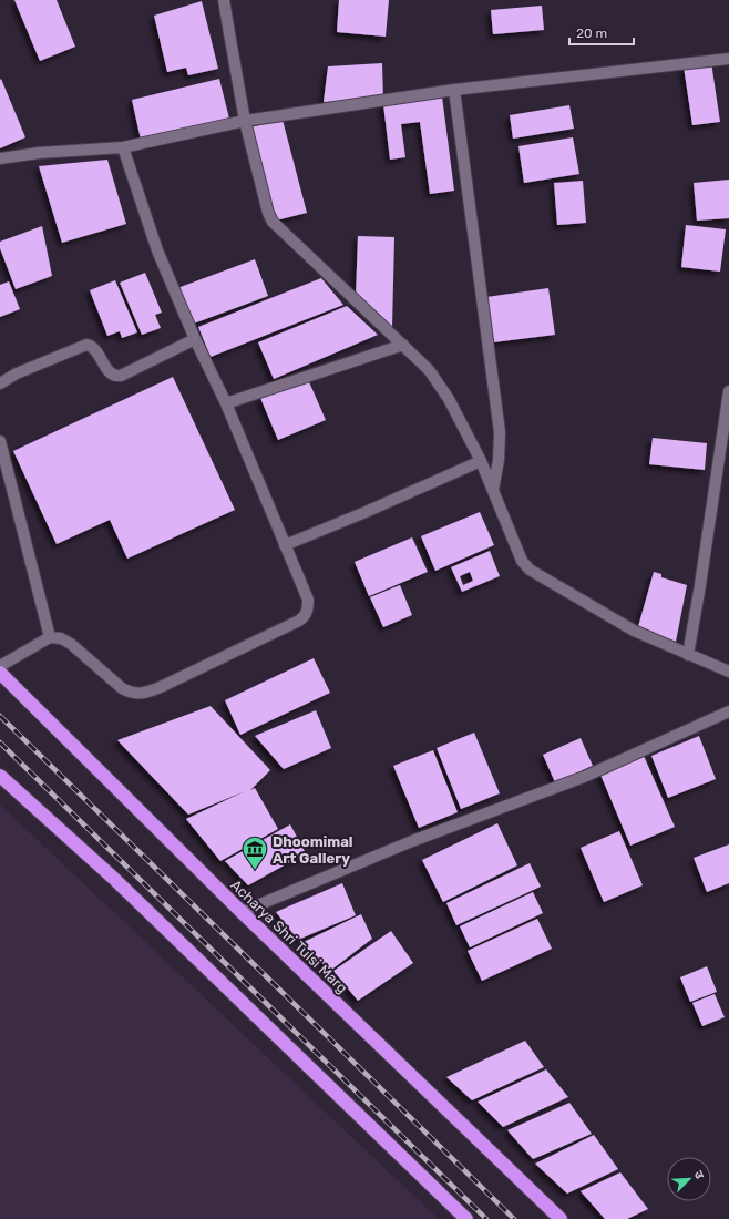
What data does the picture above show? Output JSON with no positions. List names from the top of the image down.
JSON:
{
  "streets": {
    "highway": ["Acharya Shri Tulsi Marg"]
  },
  "places": {
    "museum": ["Dhoomimal Art Gallery"]
  },
  "scale_bar": "20 m",
  "north": "top right"
}
